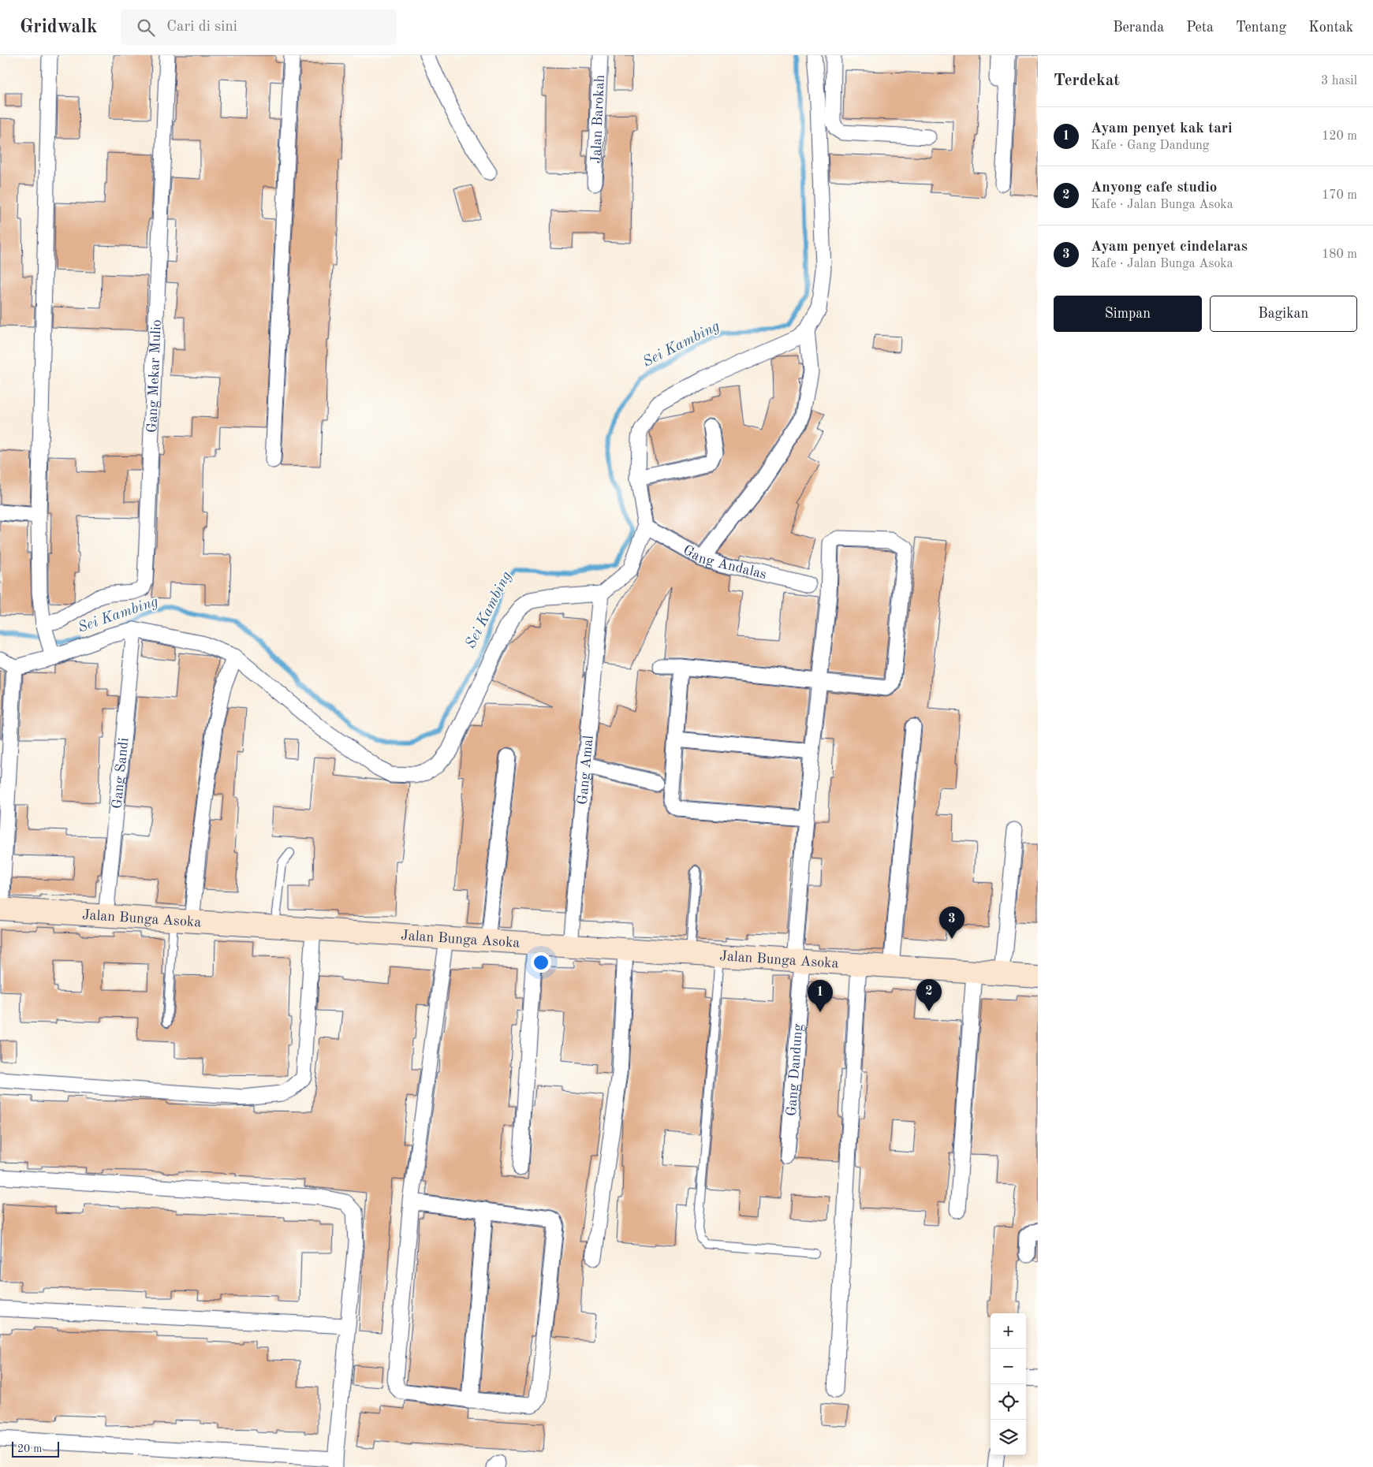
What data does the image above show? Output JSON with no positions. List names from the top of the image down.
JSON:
{
  "streets": {
    "street": [
      "Jalan Barokah",
      "Gang Mekar Mulio",
      "Gang Andalas",
      "Gang Amal",
      "Gang Sandi",
      "Jalan Bunga Asoka",
      "Gang Dandung"
    ]
  },
  "crossings": [
    ["Gang Amal", "Jalan Bunga Asoka"],
    ["Gang Sandi", "Jalan Bunga Asoka"],
    ["Jalan Bunga Asoka", "Gang Dandung"]
  ],
  "water": ["Sei Kambing"],
  "scale_bar": "20 m",
  "page": {
    "header": "Gridwalk",
    "search": "Cari di sini",
    "nav": [
      "Beranda",
      "Peta",
      "Tentang",
      "Kontak"
    ],
    "heading": ["Terdekat", "3 hasil"],
    "list": [
      {
        "mark": "1",
        "name": "Ayam penyet kak tari",
        "note": "Kafe · Gang Dandung",
        "value": "120 m"
      },
      {
        "mark": "2",
        "name": "Anyong cafe studio",
        "note": "Kafe · Jalan Bunga Asoka",
        "value": "170 m"
      },
      {
        "mark": "3",
        "name": "Ayam penyet cindelaras",
        "note": "Kafe · Jalan Bunga Asoka",
        "value": "180 m"
      }
    ],
    "buttons": ["Simpan", "Bagikan"],
    "pins": ["3", "2", "1"],
    "map_buttons": ["+", "−"],
    "scale": "20 m"
  }
}
